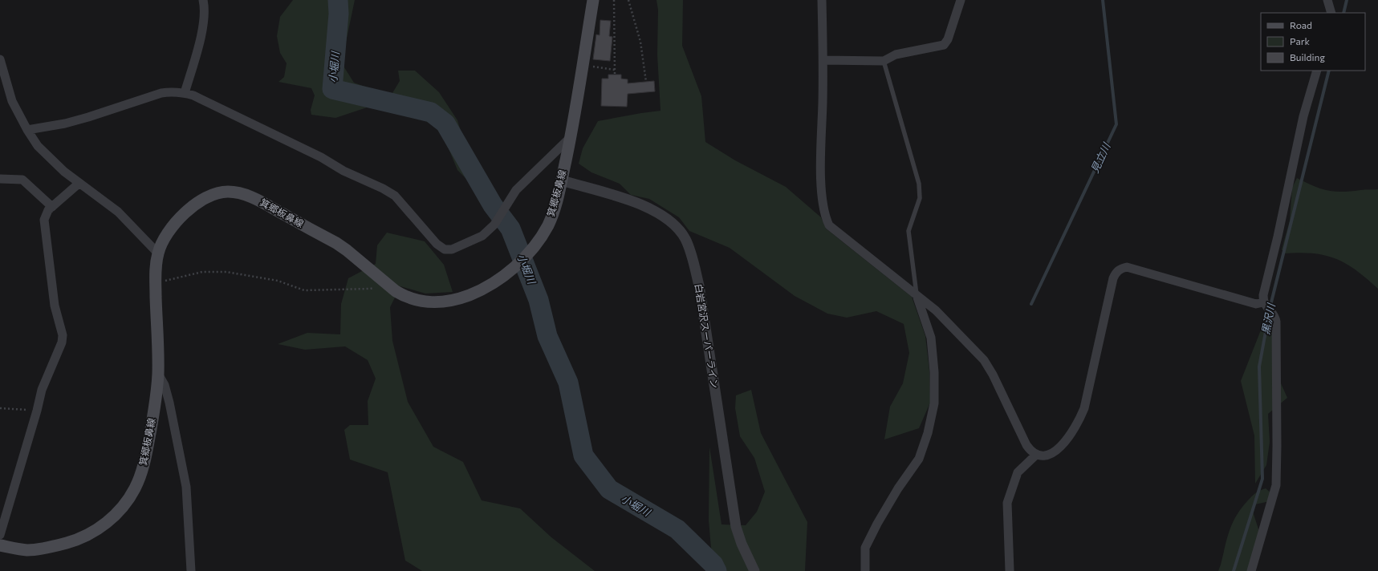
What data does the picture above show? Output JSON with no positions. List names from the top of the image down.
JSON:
{
  "streets": {
    "main road": ["箕郷板鼻線"],
    "street": ["白岩宮沢スーパーライン"]
  },
  "crossings": [
    ["箕郷板鼻線", "白岩宮沢スーパーライン"]
  ],
  "water": ["小堀川", "見立川", "黒沢川"],
  "legend": ["Road", "Park", "Building"]
}
